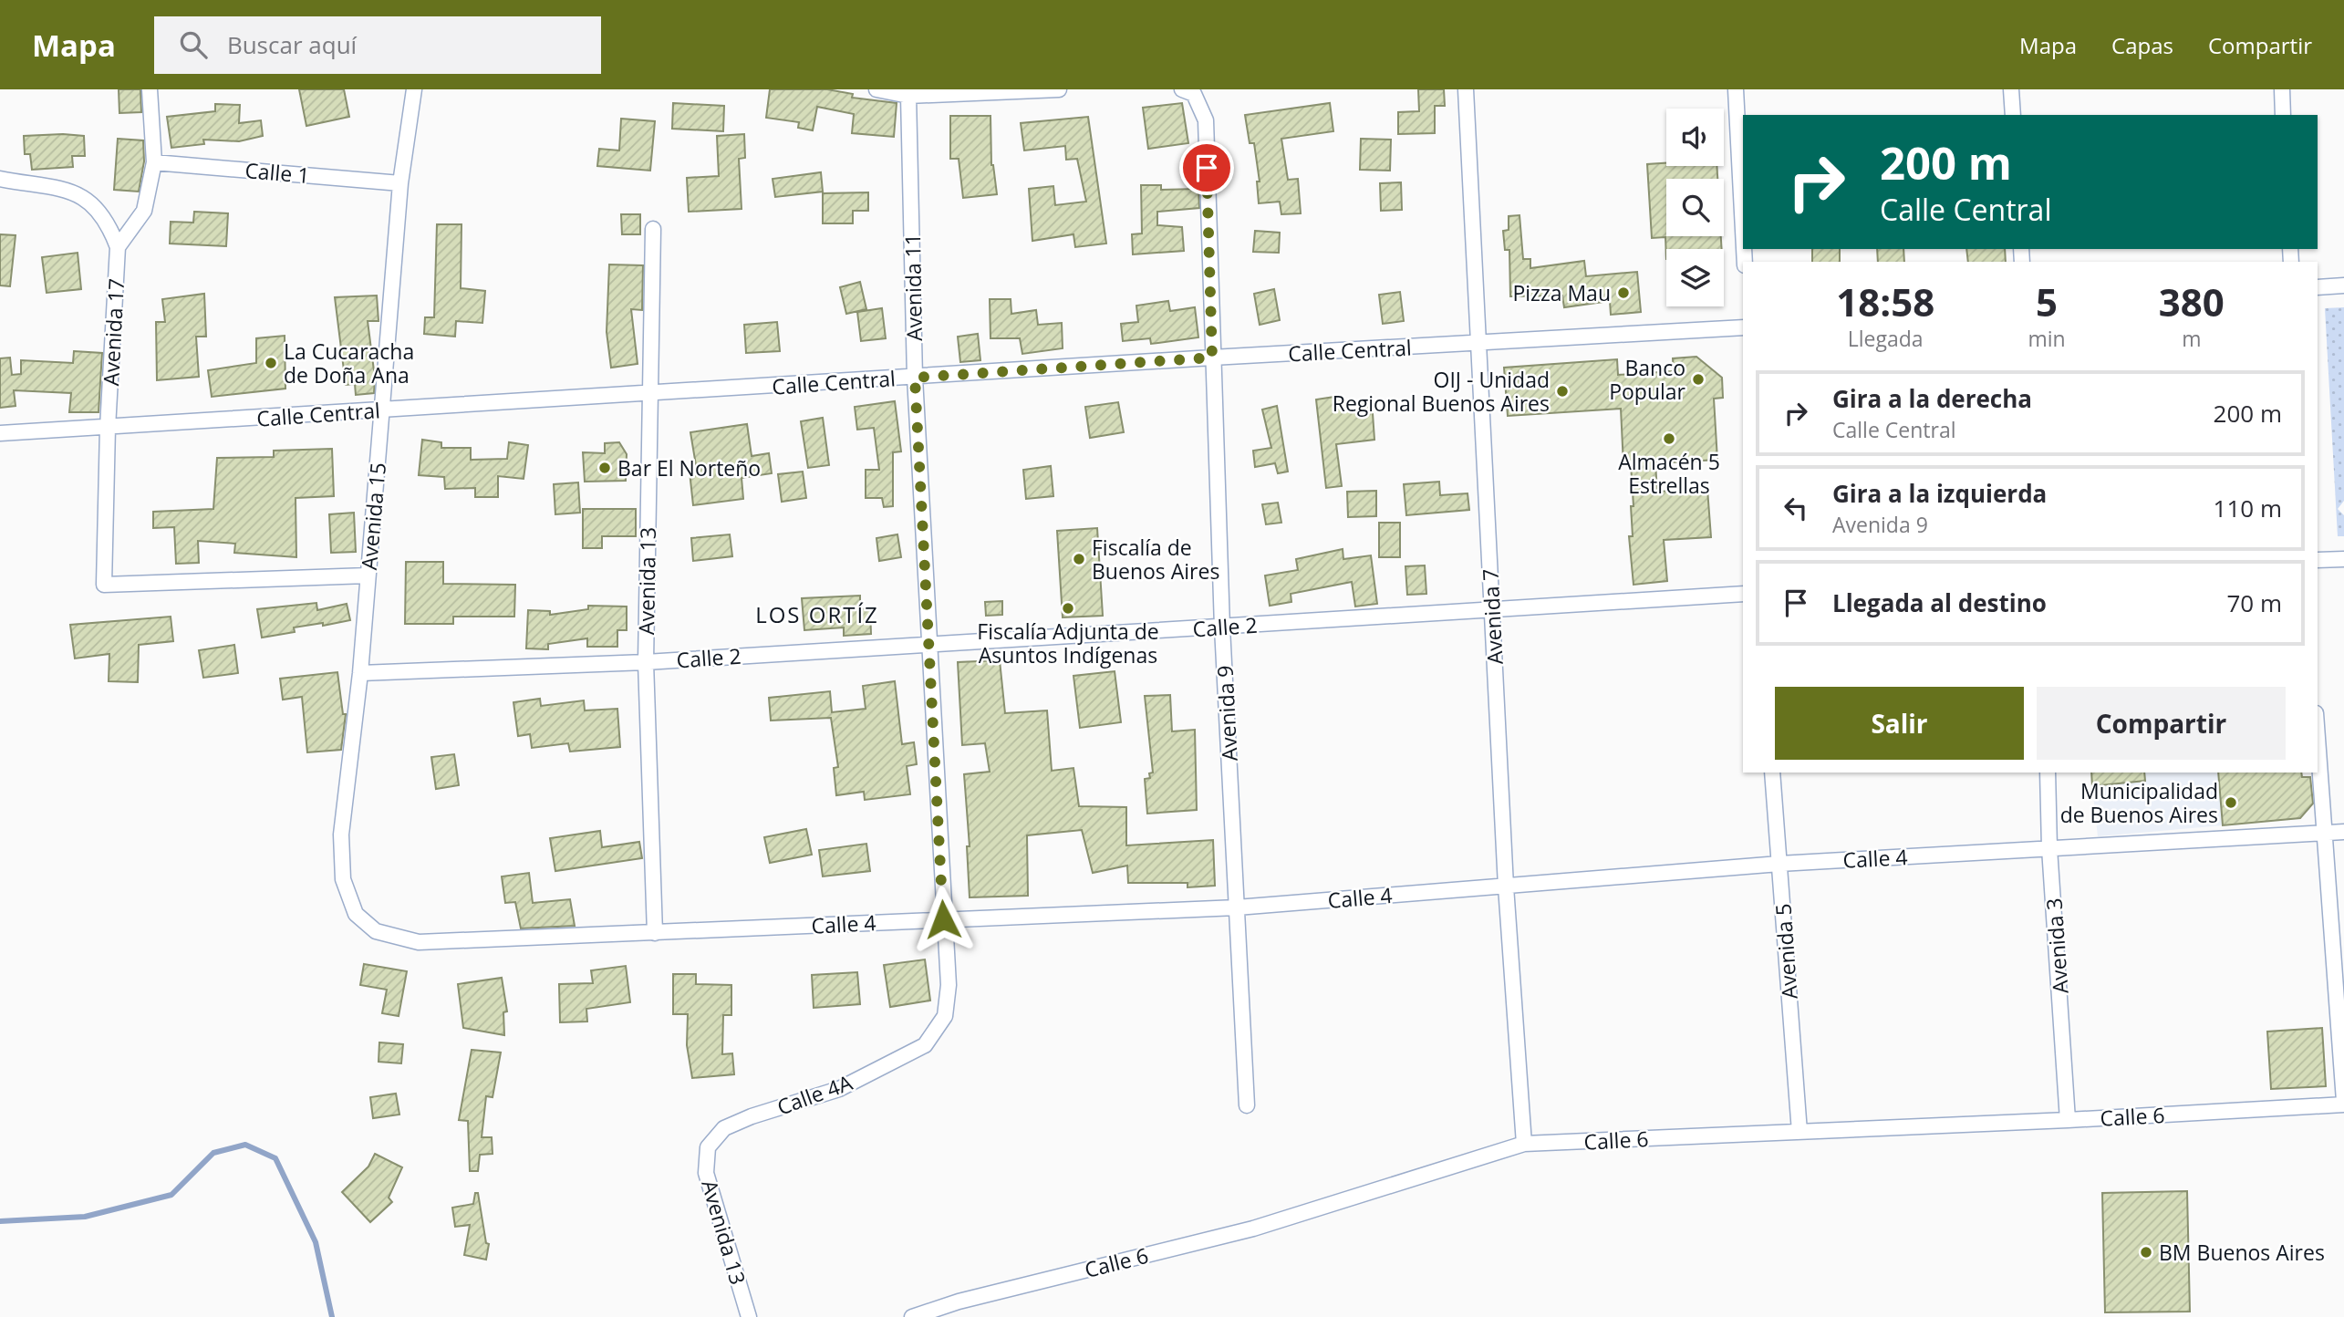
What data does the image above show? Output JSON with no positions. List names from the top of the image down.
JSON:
{
  "streets": {
    "street": [
      "Calle 1",
      "Avenida 11",
      "Avenida 17",
      "Calle Central",
      "Avenida 15",
      "Avenida 13",
      "Avenida 7",
      "Calle 2",
      "Avenida 9",
      "Calle 4",
      "Avenida 3",
      "Avenida 5",
      "Calle 4A",
      "Calle 6"
    ]
  },
  "crossings": [
    ["Calle 1", "Avenida 17"],
    ["Calle 1", "Avenida 15"],
    ["Avenida 11", "Calle Central"],
    ["Avenida 11", "Calle 2"],
    ["Avenida 11", "Calle 4"],
    ["Avenida 11", "Calle 4A"],
    ["Avenida 17", "Calle Central"],
    ["Avenida 17", "Avenida 15"],
    ["Calle Central", "Avenida 15"],
    ["Calle Central", "Avenida 13"],
    ["Calle Central", "Avenida 7"],
    ["Calle Central", "Avenida 9"],
    ["Avenida 15", "Calle 2"],
    ["Avenida 15", "Calle 4"],
    ["Avenida 13", "Calle 2"],
    ["Avenida 13", "Calle 4"],
    ["Avenida 13", "Calle 4A"],
    ["Avenida 7", "Calle 2"],
    ["Avenida 7", "Calle 4"],
    ["Avenida 7", "Calle 6"],
    ["Calle 2", "Avenida 9"],
    ["Avenida 9", "Calle 4"],
    ["Calle 4", "Avenida 3"],
    ["Calle 4", "Avenida 5"],
    ["Avenida 3", "Calle 6"],
    ["Avenida 5", "Calle 6"]
  ],
  "districts": ["LOS ORTÍZ"],
  "places": [
    "Pizza Mau",
    "La Cucaracha de Doña Ana",
    "Banco Popular",
    "OIJ - Unidad Regional Buenos Aires",
    "Almacén 5 Estrellas",
    "Bar El Norteño",
    "Fiscalía de Buenos Aires",
    "Fiscalía Adjunta de Asuntos Indígenas",
    "Municipalidad de Buenos Aires",
    "BM Buenos Aires"
  ],
  "page": {
    "header": "Mapa",
    "search": "Buscar aquí",
    "nav": ["Mapa", "Capas", "Compartir"],
    "turn": ["200 m", "Calle Central"],
    "eta": [
      "18:58",
      "Llegada",
      "5",
      "min",
      "380",
      "m"
    ],
    "list": [
      {
        "name": "Gira a la derecha",
        "note": "Calle Central",
        "value": "200 m"
      },
      {
        "name": "Gira a la izquierda",
        "note": "Avenida 9",
        "value": "110 m"
      },
      {
        "name": "Llegada al destino",
        "value": "70 m"
      }
    ],
    "buttons": ["Salir", "Compartir"]
  }
}
